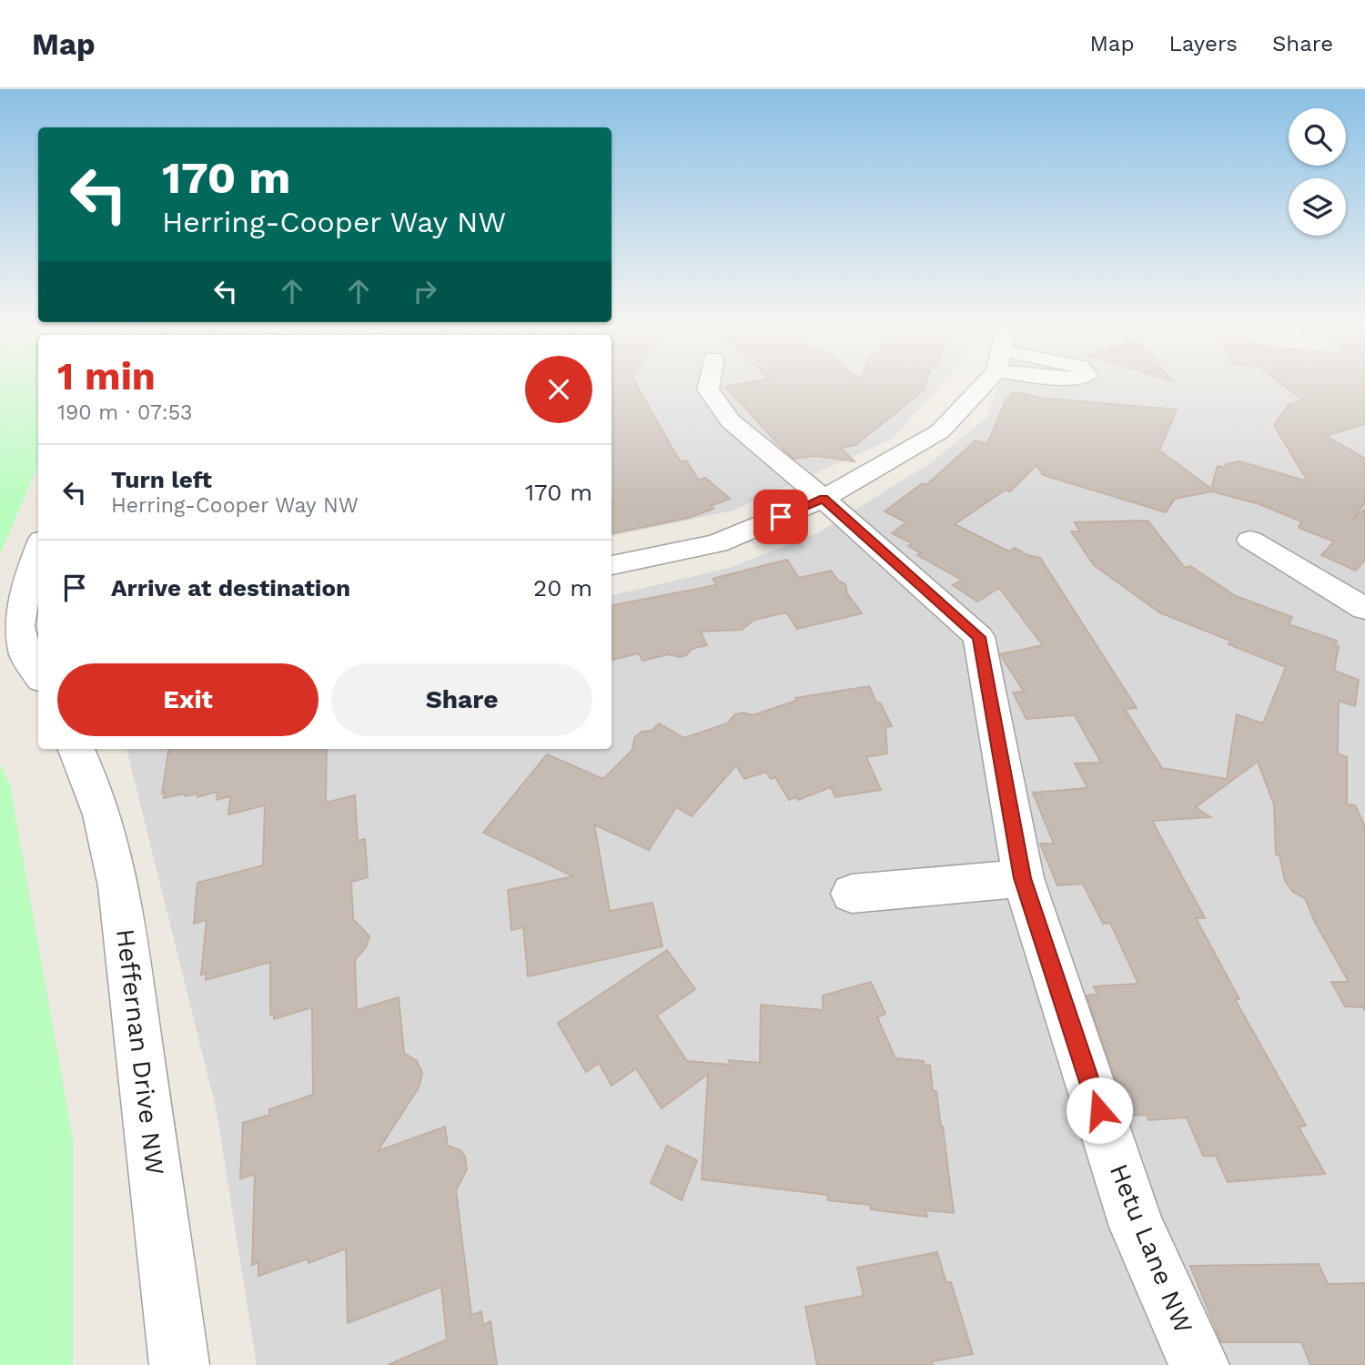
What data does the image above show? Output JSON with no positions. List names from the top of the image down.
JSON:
{
  "streets": {
    "street": ["Heffernan Drive NW", "Hetu Lane NW"]
  },
  "page": {
    "header": "Map",
    "nav": ["Map", "Layers", "Share"],
    "turn": ["170 m", "Herring-Cooper Way NW"],
    "heading": ["1 min", "190 m · 07:53"],
    "list": [
      {
        "name": "Turn left",
        "note": "Herring-Cooper Way NW",
        "value": "170 m"
      },
      {
        "name": "Arrive at destination",
        "value": "20 m"
      }
    ],
    "buttons": ["Exit", "Share"]
  }
}
